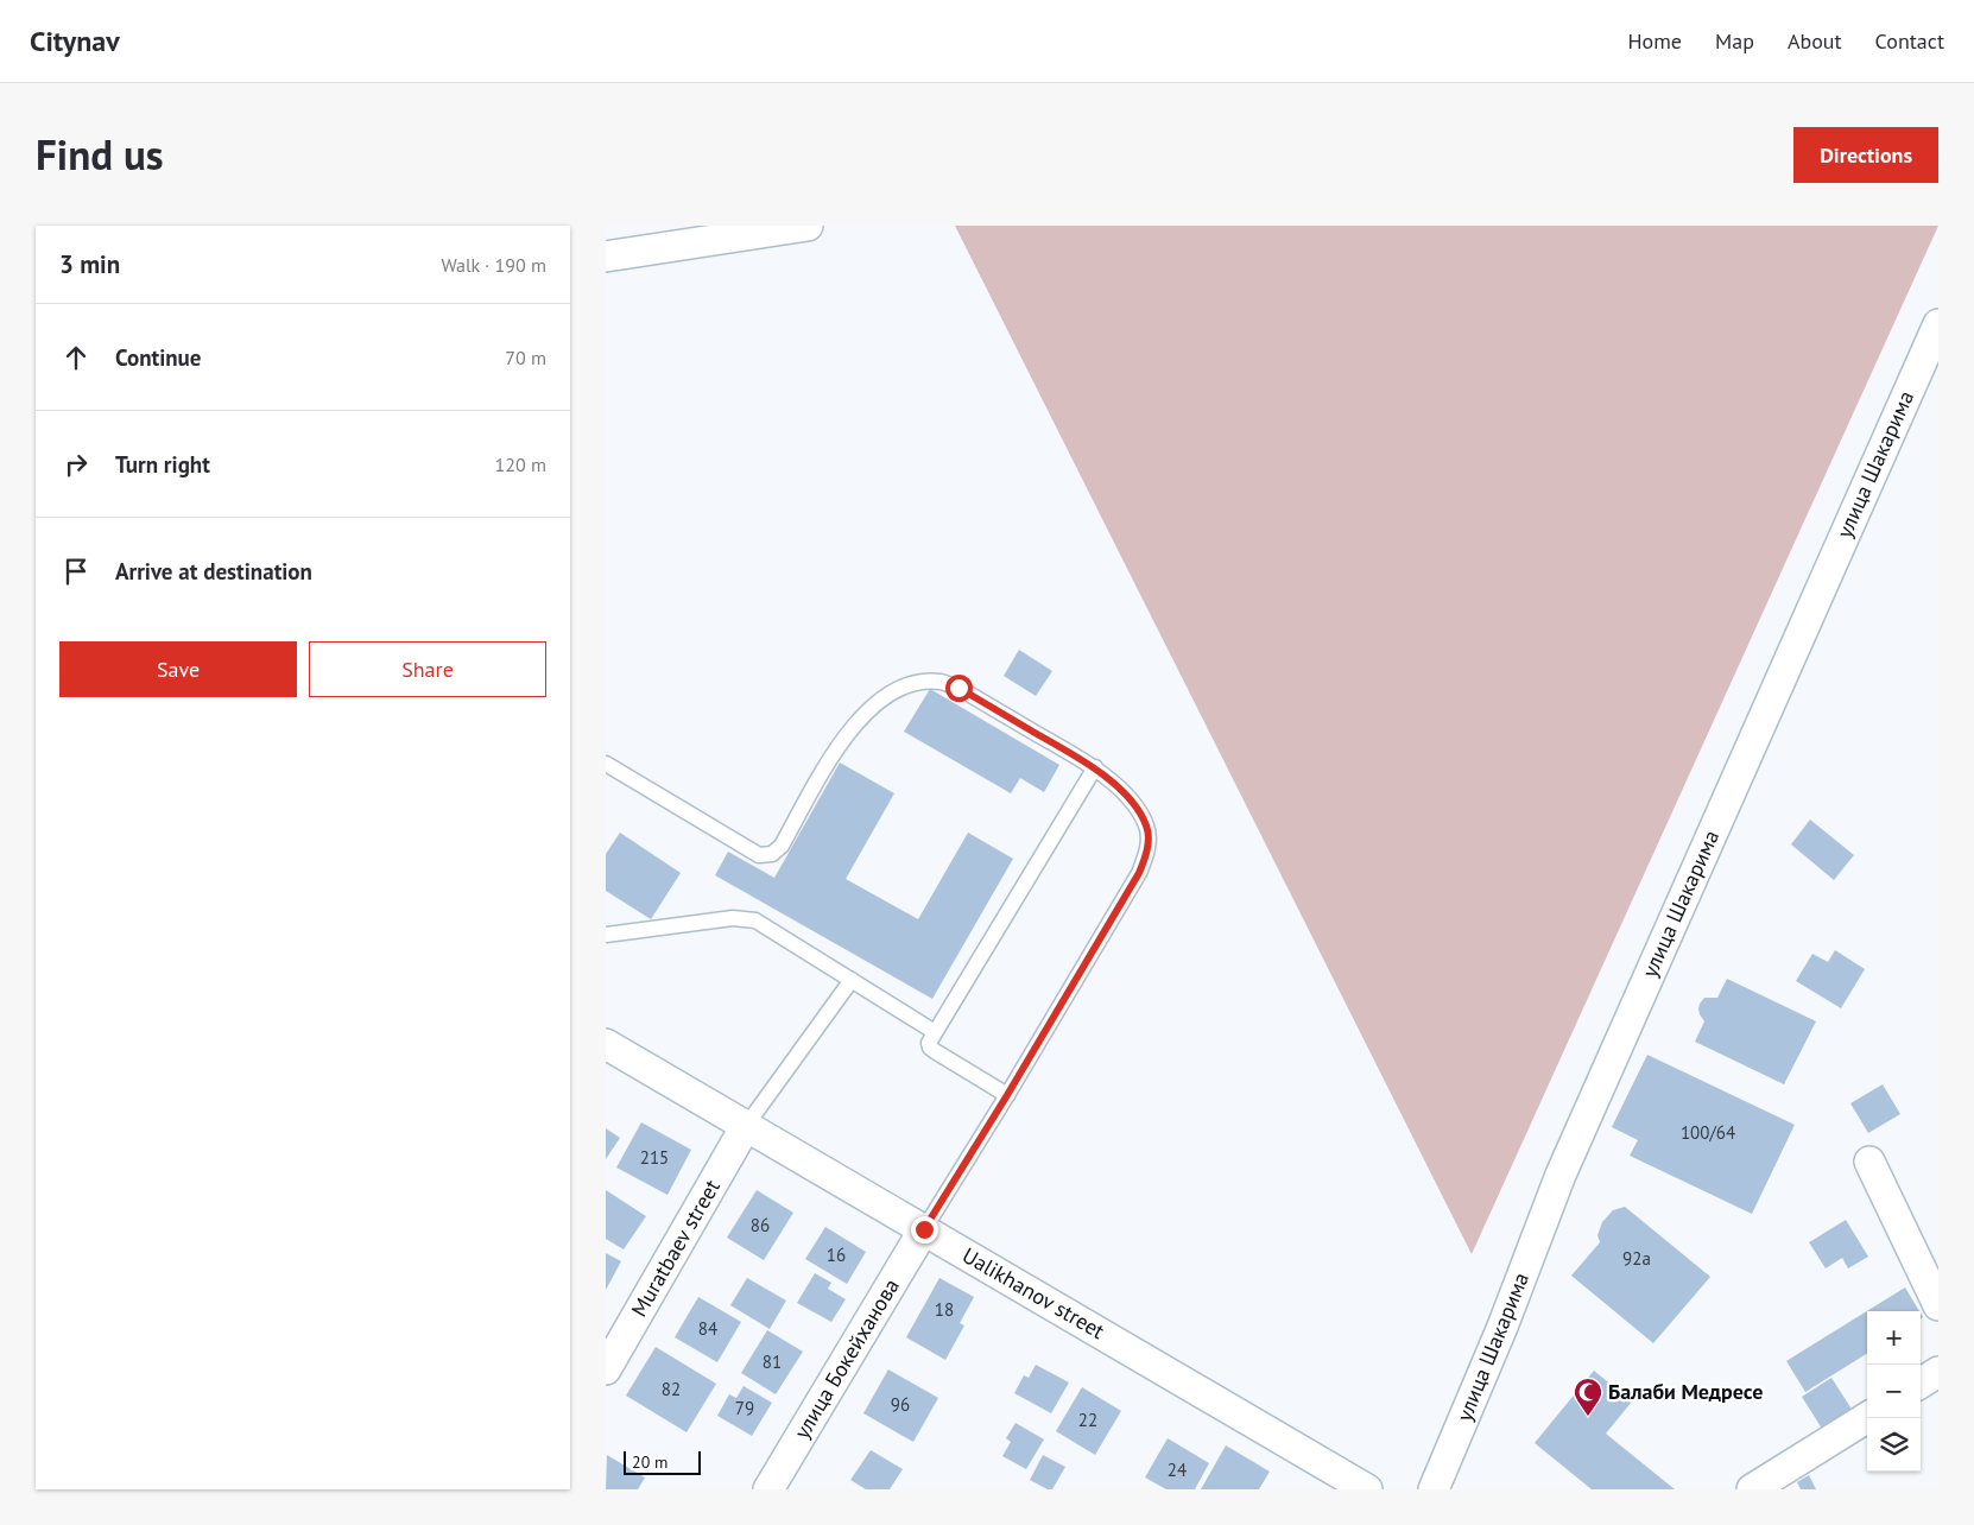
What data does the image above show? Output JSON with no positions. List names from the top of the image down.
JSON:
{
  "streets": {
    "street": [
      "улица Шакарима",
      "Muratbaev street",
      "Ualikhanov street",
      "улица Бокейханова"
    ]
  },
  "crossings": [
    ["Muratbaev street", "Ualikhanov street"],
    ["Ualikhanov street", "улица Бокейханова"]
  ],
  "places": {
    "mosque": ["Балаби Медресе"]
  },
  "house_numbers": [
    "100/64",
    "215",
    "86",
    "16",
    "92а",
    "18",
    "84",
    "81",
    "82",
    "96",
    "79",
    "22",
    "24"
  ],
  "scale_bar": "20 m",
  "page": {
    "header": "Citynav",
    "nav": [
      "Home",
      "Map",
      "About",
      "Contact"
    ],
    "title": "Find us",
    "buttons": [
      "Directions",
      ["Save", "Share"]
    ],
    "heading": ["3 min", "Walk · 190 m"],
    "list": [
      ["Continue", "70 m"],
      ["Turn right", "120 m"],
      "Arrive at destination"
    ],
    "map_buttons": ["+", "−"],
    "scale": "20 m"
  }
}
